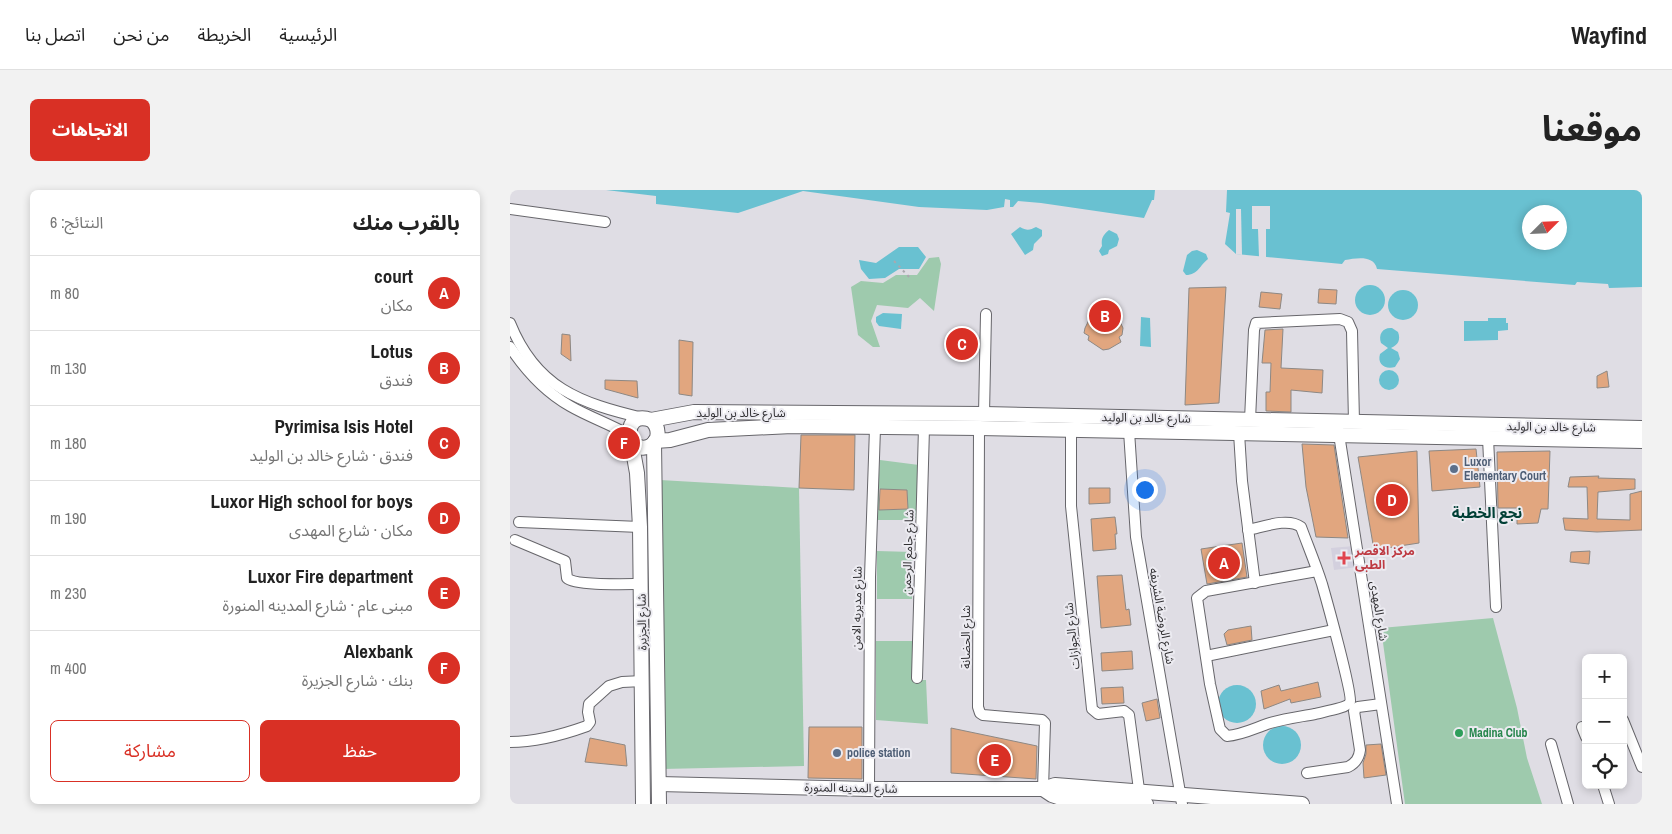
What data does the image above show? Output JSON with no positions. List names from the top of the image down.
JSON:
{
  "streets": {
    "main road": ["شارع خالد بن الوليد", "شارع الجزيرة", "شارع المدينه المنورة"],
    "street": [
      "شارع جامع الرحمن",
      "شارع مديريه الامن",
      "شارع المهدى",
      "شارع الروضة الشريفه",
      "شارع الجوازات",
      "شارع الحضانة"
    ]
  },
  "crossings": [
    ["شارع خالد بن الوليد", "شارع جامع الرحمن"],
    ["شارع خالد بن الوليد", "شارع مديريه الامن"],
    ["شارع خالد بن الوليد", "شارع المهدى"],
    ["شارع خالد بن الوليد", "شارع الروضة الشريفه"],
    ["شارع خالد بن الوليد", "شارع الجزيرة"],
    ["شارع خالد بن الوليد", "شارع الجوازات"],
    ["شارع خالد بن الوليد", "شارع الحضانة"],
    ["شارع مديريه الامن", "شارع المدينه المنورة"],
    ["شارع الروضة الشريفه", "شارع المدينه المنورة"],
    ["شارع الجزيرة", "شارع المدينه المنورة"],
    ["شارع الجوازات", "شارع المدينه المنورة"],
    ["شارع الحضانة", "شارع المدينه المنورة"]
  ],
  "districts": ["نجع الخطبة"],
  "places": {
    "other": ["Luxor Elementary Court", "Madina Club", "police station"],
    "health": ["مركز الاقصر الطبى"]
  },
  "north": "top right",
  "page": {
    "header": "Wayfind",
    "nav": [
      "الرئيسية",
      "الخريطة",
      "من نحن",
      "اتصل بنا"
    ],
    "title": "موقعنا",
    "buttons": [
      "الاتجاهات",
      ["حفظ", "مشاركة"]
    ],
    "heading": ["بالقرب منك", "النتائج: 6"],
    "list": [
      {
        "mark": "A",
        "name": "court",
        "note": "مكان",
        "value": "80 m"
      },
      {
        "mark": "B",
        "name": "Lotus",
        "note": "فندق",
        "value": "130 m"
      },
      {
        "mark": "C",
        "name": "Pyrimisa Isis Hotel",
        "note": "فندق · شارع خالد بن الوليد",
        "value": "180 m"
      },
      {
        "mark": "D",
        "name": "Luxor High school for boys",
        "note": "مكان · شارع المهدى",
        "value": "190 m"
      },
      {
        "mark": "E",
        "name": "Luxor Fire department",
        "note": "مبنى عام · شارع المدينه المنورة",
        "value": "230 m"
      },
      {
        "mark": "F",
        "name": "Alexbank",
        "note": "بنك · شارع الجزيرة",
        "value": "400 m"
      }
    ],
    "pins": [
      "B",
      "C",
      "F",
      "D",
      "A",
      "E"
    ],
    "map_buttons": ["+", "−"]
  }
}
